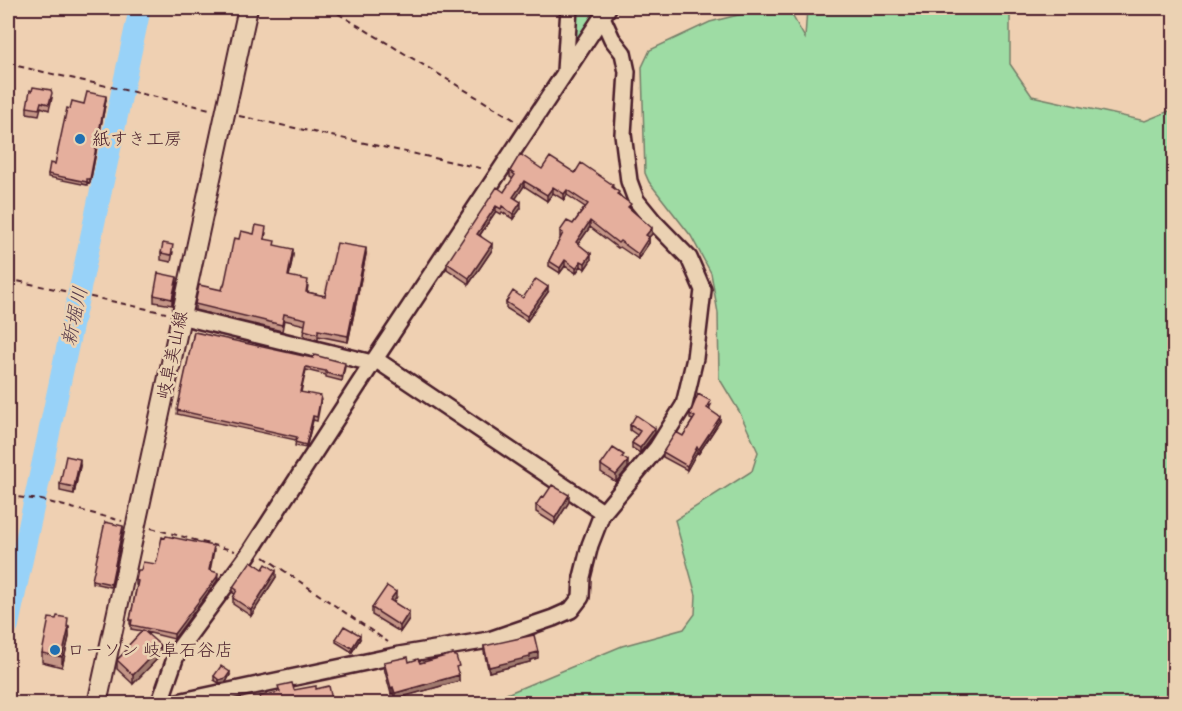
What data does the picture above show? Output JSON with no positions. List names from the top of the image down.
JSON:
{
  "streets": {
    "main road": ["岐阜美山線"]
  },
  "water": ["新堀川"],
  "places": ["紙すき工房", "ローソン 岐阜石谷店"]
}
